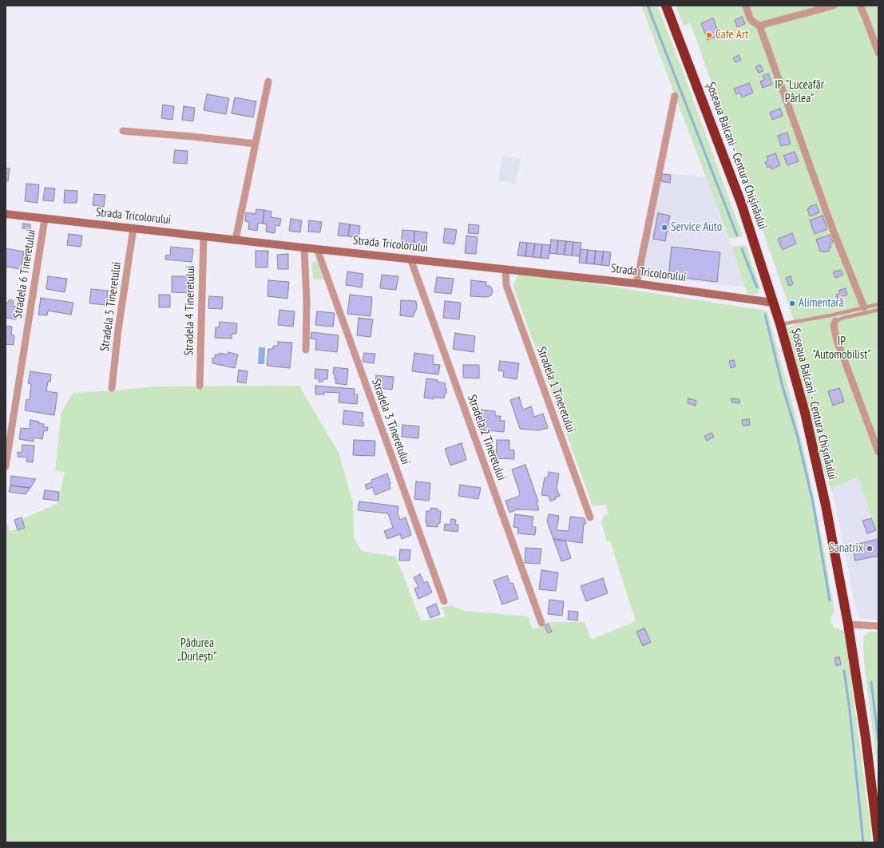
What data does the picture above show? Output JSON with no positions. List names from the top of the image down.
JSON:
{
  "streets": {
    "highway": ["Șoseaua Balcani - Centura Chișinăului"],
    "street": [
      "Strada Tricolorului",
      "Stradela 6 Tineretului",
      "Stradela 5 Tineretului",
      "Stradela 4 Tineretului",
      "Stradela 1 Tineretului",
      "Stradela 3 Tineretului",
      "Stradela 2 Tineretului"
    ]
  },
  "crossings": [
    ["Șoseaua Balcani - Centura Chișinăului", "Strada Tricolorului"],
    ["Strada Tricolorului", "Stradela 6 Tineretului"],
    ["Strada Tricolorului", "Stradela 5 Tineretului"],
    ["Strada Tricolorului", "Stradela 4 Tineretului"],
    ["Strada Tricolorului", "Stradela 1 Tineretului"],
    ["Strada Tricolorului", "Stradela 3 Tineretului"],
    ["Strada Tricolorului", "Stradela 2 Tineretului"]
  ],
  "parks": ["IP \"Luceafăr Pârlea\"", "IP \"Automobilist\"", "Pădurea „Durlești”"],
  "places": [
    "Cafe Art",
    "Service Auto",
    "Alimentară",
    "Sanatrix"
  ]
}
